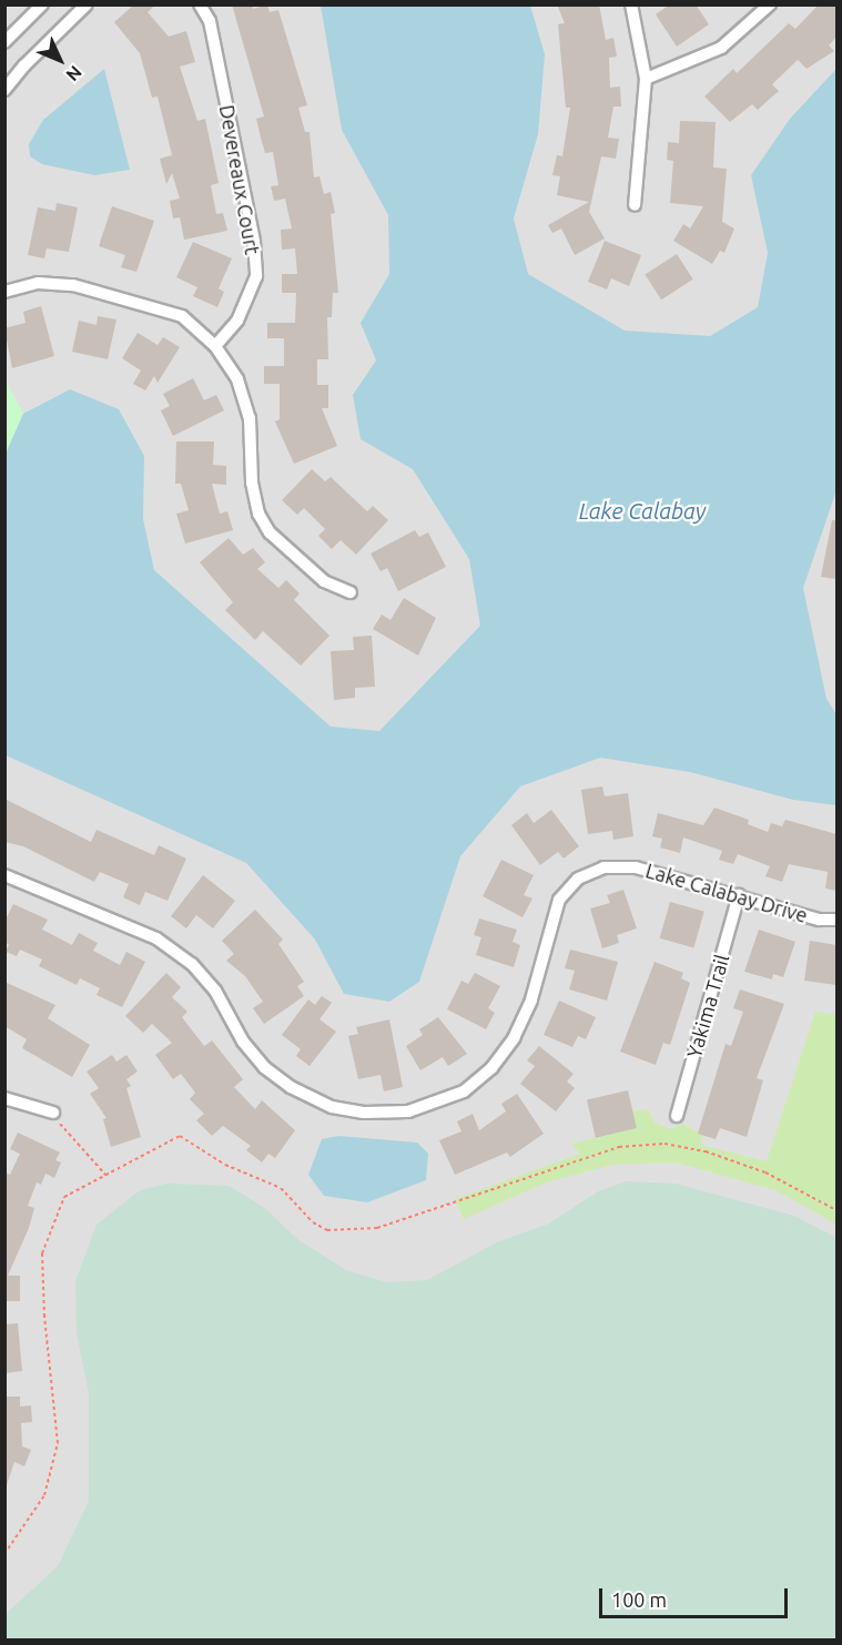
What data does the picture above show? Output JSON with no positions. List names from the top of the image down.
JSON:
{
  "streets": {
    "street": ["Devereaux Court", "Lake Calabay Drive", "Yakima Trail"]
  },
  "crossings": [
    ["Lake Calabay Drive", "Yakima Trail"]
  ],
  "water": ["Lake Calabay"],
  "scale_bar": "100 m",
  "north": "bottom right"
}
